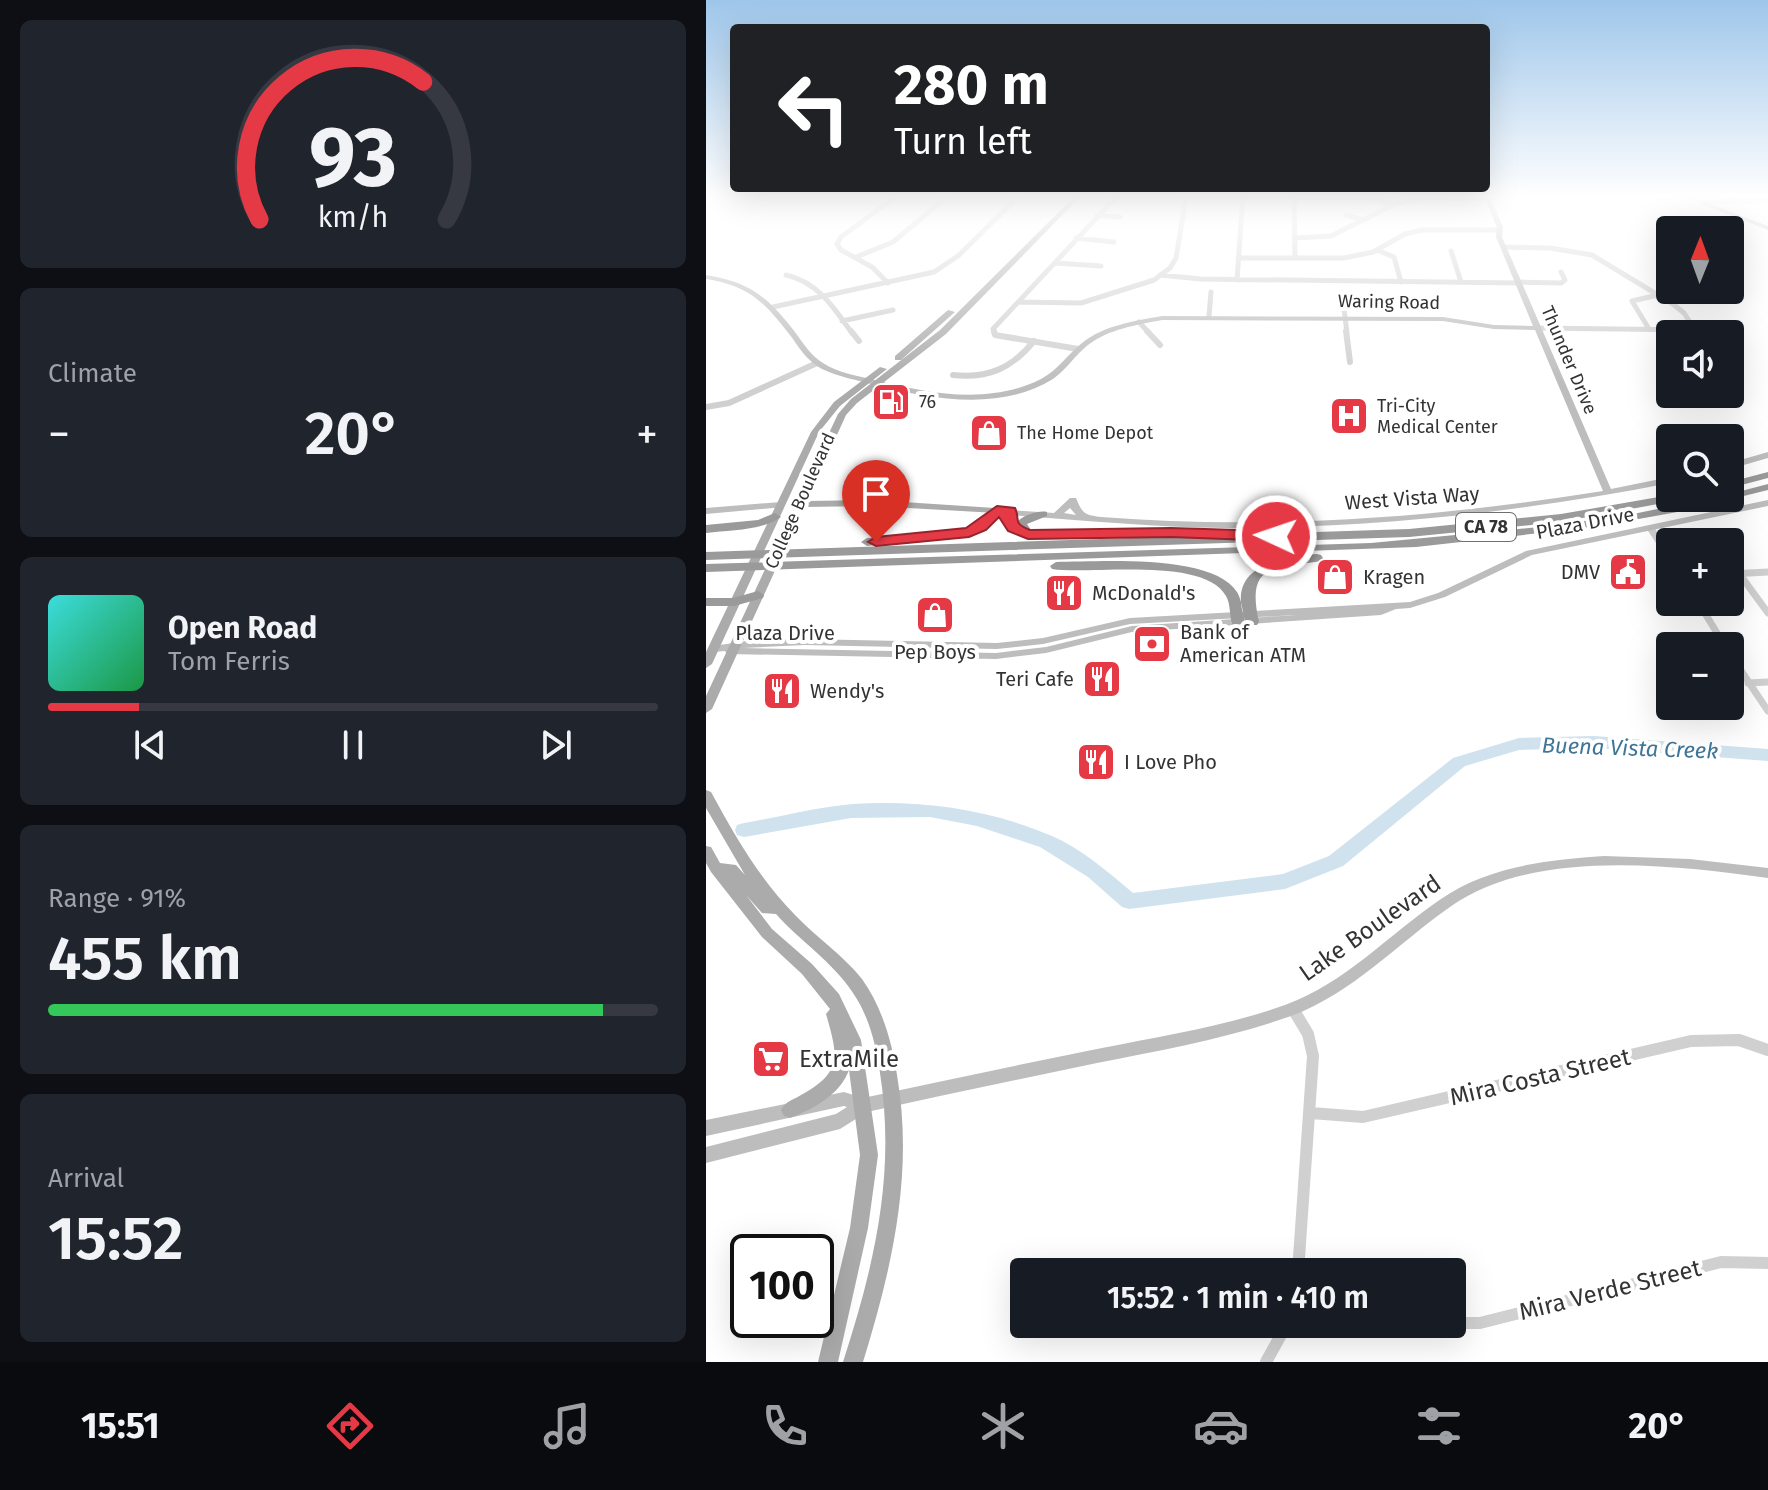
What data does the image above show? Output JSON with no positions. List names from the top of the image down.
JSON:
{
  "streets": {
    "highway": ["CA 78"],
    "main road": [
      "Waring Road",
      "Thunder Drive",
      "West Vista Way",
      "College Boulevard",
      "Plaza Drive",
      "Lake Boulevard"
    ],
    "street": ["Mira Costa Street", "Mira Verde Street"]
  },
  "crossings": [
    ["Waring Road", "Thunder Drive"],
    ["Waring Road", "College Boulevard"],
    ["Thunder Drive", "West Vista Way"],
    ["College Boulevard", "Plaza Drive"]
  ],
  "water": ["Buena Vista Creek"],
  "places": {
    "fuel station": ["76"],
    "hospital": ["Tri-City Medical Center"],
    "shop": ["The Home Depot", "Kragen", "Pep Boys"],
    "public building": ["DMV"],
    "restaurant": [
      "McDonald's",
      "Teri Cafe",
      "Wendy's",
      "I Love Pho"
    ],
    "bank": ["Bank of American ATM"],
    "supermarket": ["ExtraMile"]
  },
  "north": "top",
  "page": {
    "turn": ["280 m", "Turn left"],
    "map_buttons": ["+", "−"],
    "tile": [
      "Climate",
      ["Range · 91%", "455 km"],
      ["Arrival", "15:52"]
    ],
    "heat": ["−", "20°", "+"],
    "song": ["Open Road", "Tom Ferris"],
    "limit": "100",
    "trip": "15:52 · 1 min · 410 m",
    "tabs": ["15:51", "20°"],
    "gauge": ["93", "km/h"]
  }
}
